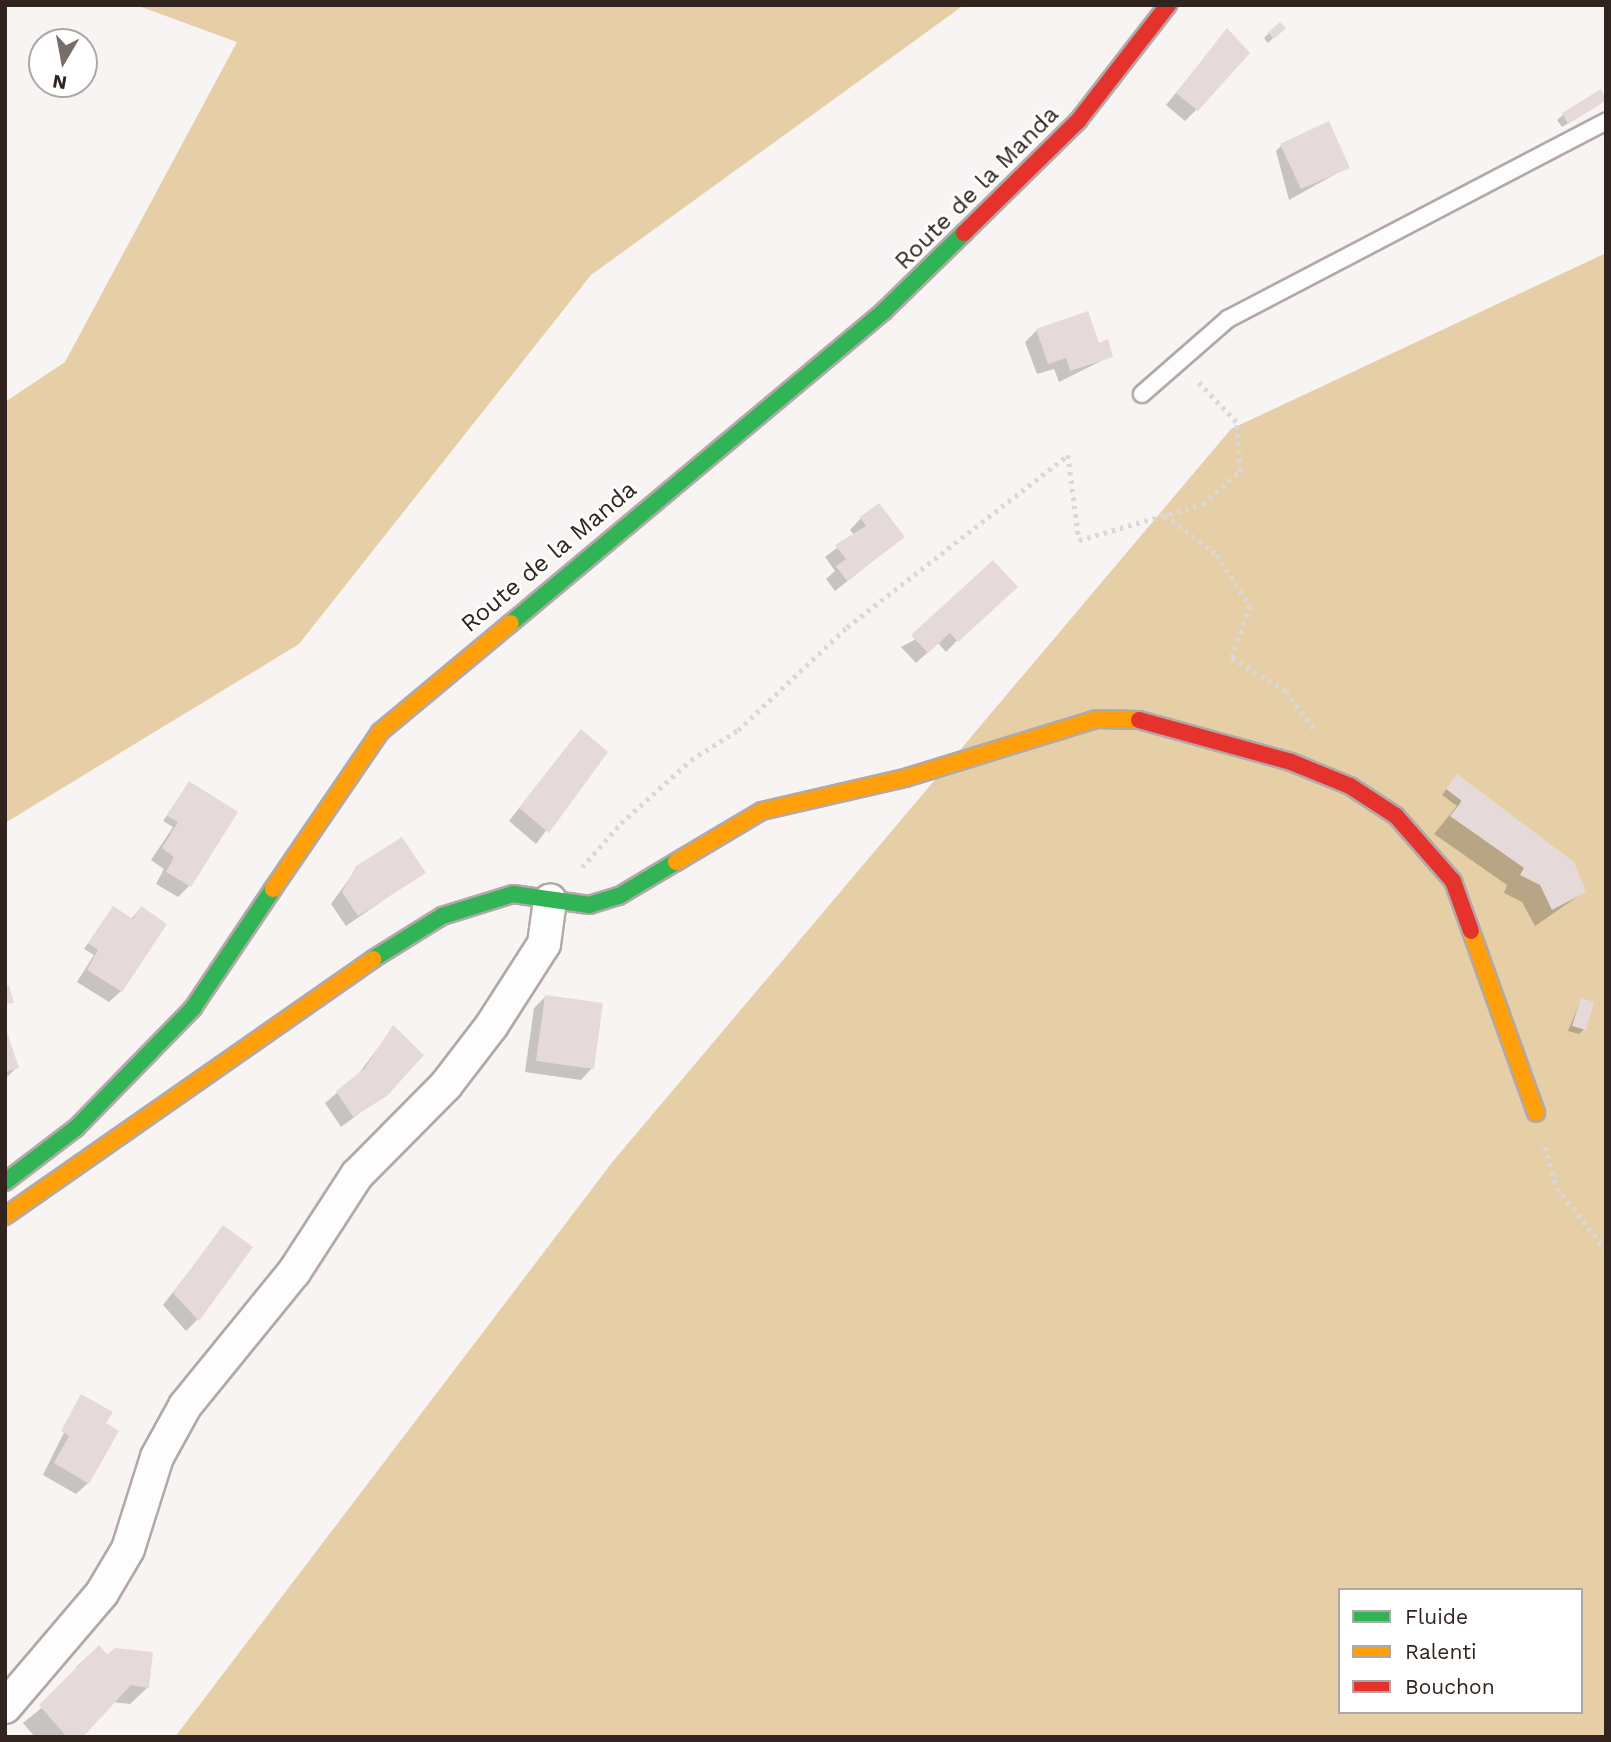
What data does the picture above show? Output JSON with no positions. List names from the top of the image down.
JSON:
{
  "streets": {
    "street": ["Route de la Manda"]
  },
  "legend": ["Fluide", "Ralenti", "Bouchon"],
  "north": "bottom"
}
